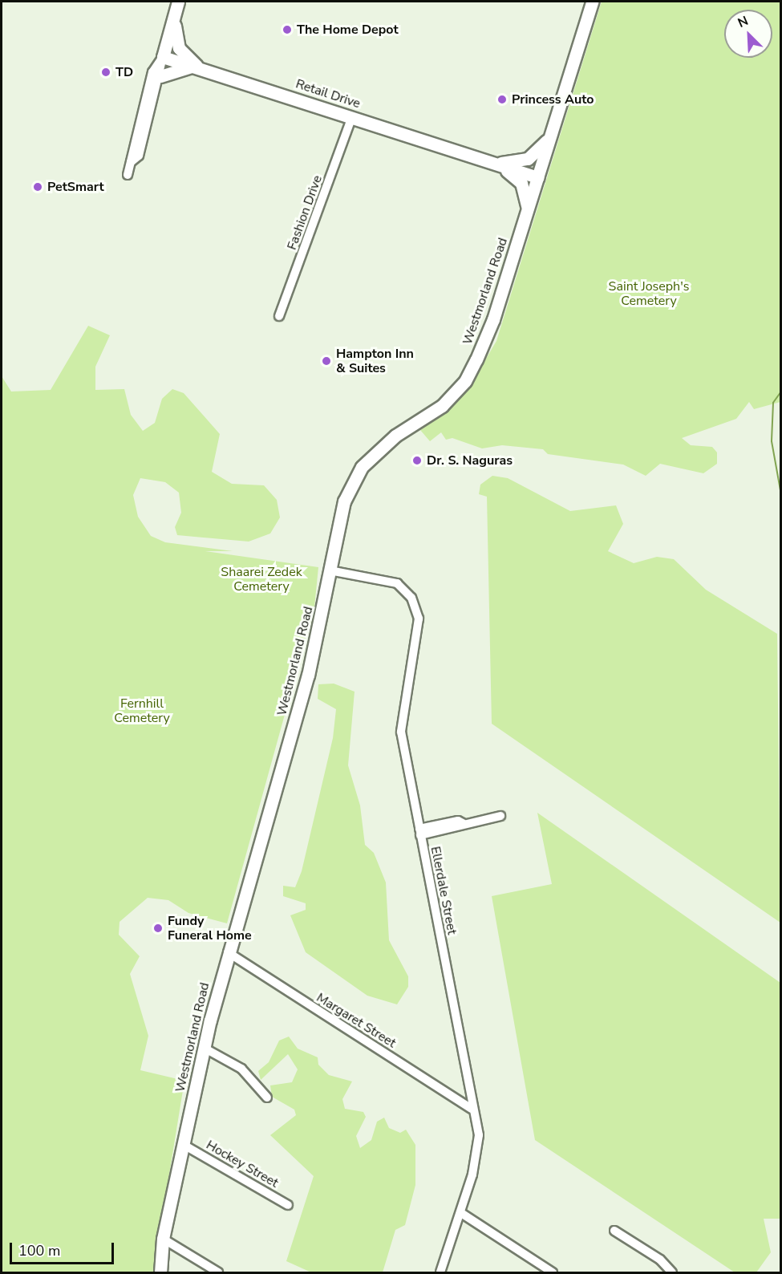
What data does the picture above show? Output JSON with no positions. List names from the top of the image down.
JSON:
{
  "streets": {
    "street": [
      "Retail Drive",
      "Fashion Drive",
      "Westmorland Road",
      "Ellerdale Street",
      "Margaret Street",
      "Hockey Street"
    ]
  },
  "crossings": [
    ["Retail Drive", "Fashion Drive"],
    ["Retail Drive", "Westmorland Road"],
    ["Westmorland Road", "Ellerdale Street"],
    ["Westmorland Road", "Margaret Street"],
    ["Westmorland Road", "Hockey Street"],
    ["Ellerdale Street", "Margaret Street"]
  ],
  "parks": ["Saint Joseph's Cemetery", "Shaarei Zedek Cemetery", "Fernhill Cemetery"],
  "places": [
    "The Home Depot",
    "TD",
    "Princess Auto",
    "PetSmart",
    "Hampton Inn & Suites",
    "Dr. S. Naguras",
    "Fundy Funeral Home"
  ],
  "scale_bar": "100 m",
  "north": "top left"
}
